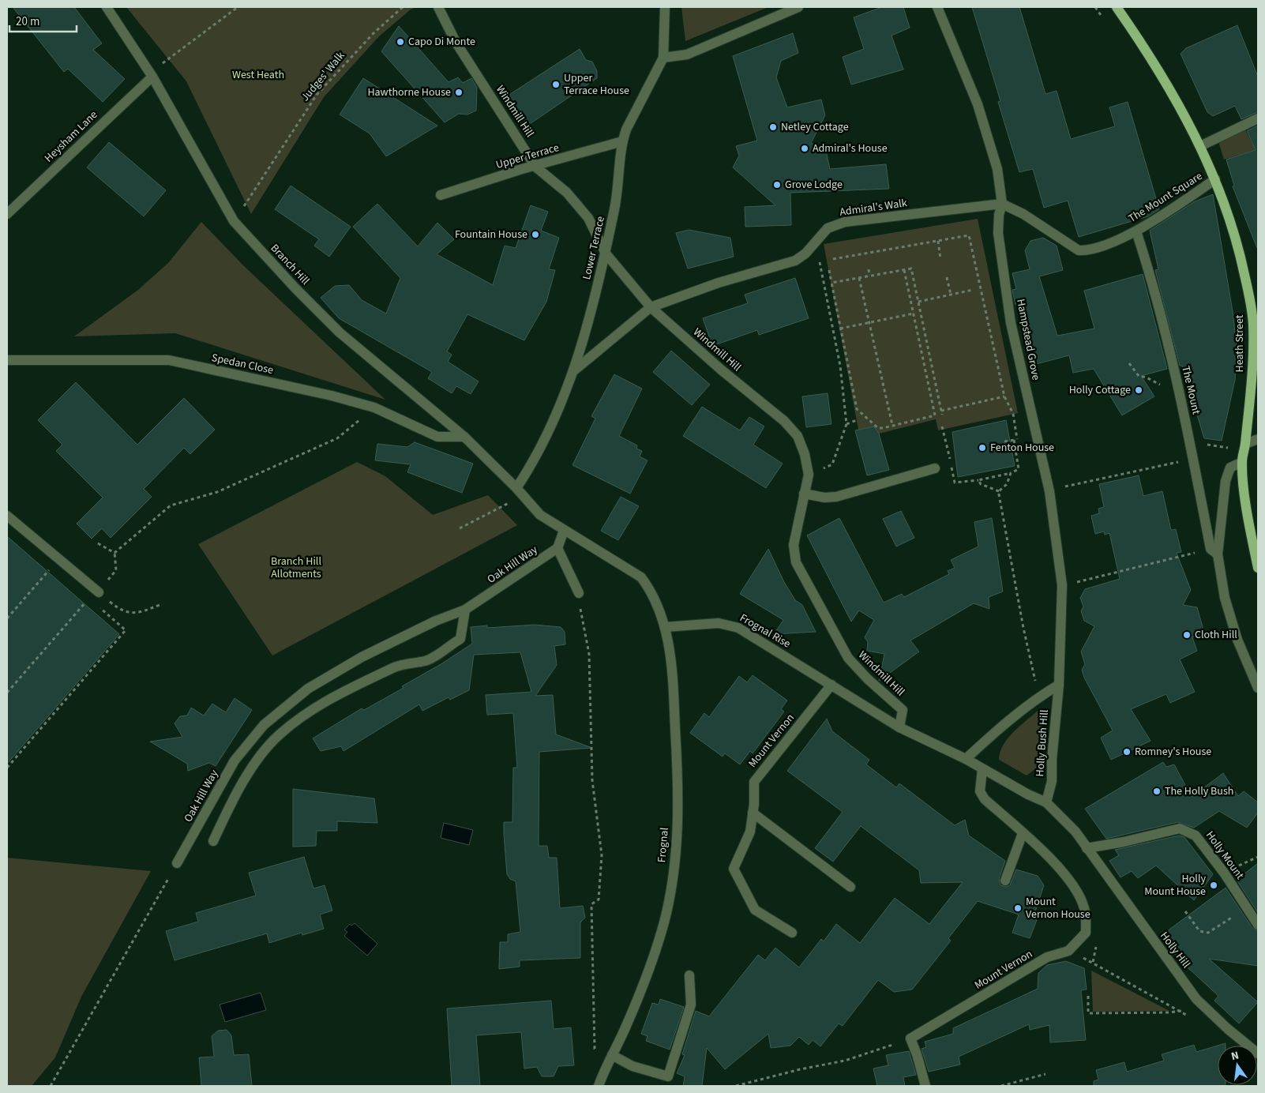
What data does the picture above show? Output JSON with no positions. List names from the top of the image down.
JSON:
{
  "streets": {
    "main road": ["Heath Street"],
    "street": [
      "Windmill Hill",
      "Heysham Lane",
      "Upper Terrace",
      "The Mount Square",
      "Admiral's Walk",
      "Lower Terrace",
      "Branch Hill",
      "Hampstead Grove",
      "Spedan Close",
      "The Mount",
      "Oak Hill Way",
      "Frognal Rise",
      "Mount Vernon",
      "Holly Bush Hill",
      "Frognal",
      "Holly Mount",
      "Holly Hill"
    ],
    "path": ["Judges' Walk"]
  },
  "crossings": [
    ["Judges' Walk", "Branch Hill"],
    ["Windmill Hill", "Upper Terrace"],
    ["Windmill Hill", "Admiral's Walk"],
    ["Windmill Hill", "Lower Terrace"],
    ["Windmill Hill", "Frognal Rise"],
    ["Heysham Lane", "Branch Hill"],
    ["Upper Terrace", "Lower Terrace"],
    ["The Mount Square", "Admiral's Walk"],
    ["The Mount Square", "Hampstead Grove"],
    ["The Mount Square", "Heath Street"],
    ["The Mount Square", "The Mount"],
    ["Admiral's Walk", "Lower Terrace"],
    ["Admiral's Walk", "Hampstead Grove"],
    ["Lower Terrace", "Branch Hill"],
    ["Branch Hill", "Spedan Close"],
    ["Hampstead Grove", "Holly Bush Hill"],
    ["Heath Street", "The Mount"],
    ["Frognal Rise", "Mount Vernon"],
    ["Frognal Rise", "Frognal"],
    ["Holly Mount", "Holly Hill"]
  ],
  "parks": ["West Heath", "Branch Hill Allotments"],
  "places": [
    "Capo Di Monte",
    "Upper Terrace House",
    "Hawthorne House",
    "Netley Cottage",
    "Admiral's House",
    "Grove Lodge",
    "Fountain House",
    "Holly Cottage",
    "Fenton House",
    "Cloth Hill",
    "Romney's House",
    "The Holly Bush",
    "Holly Mount House",
    "Mount Vernon House"
  ],
  "scale_bar": "20 m",
  "north": "top"
}
